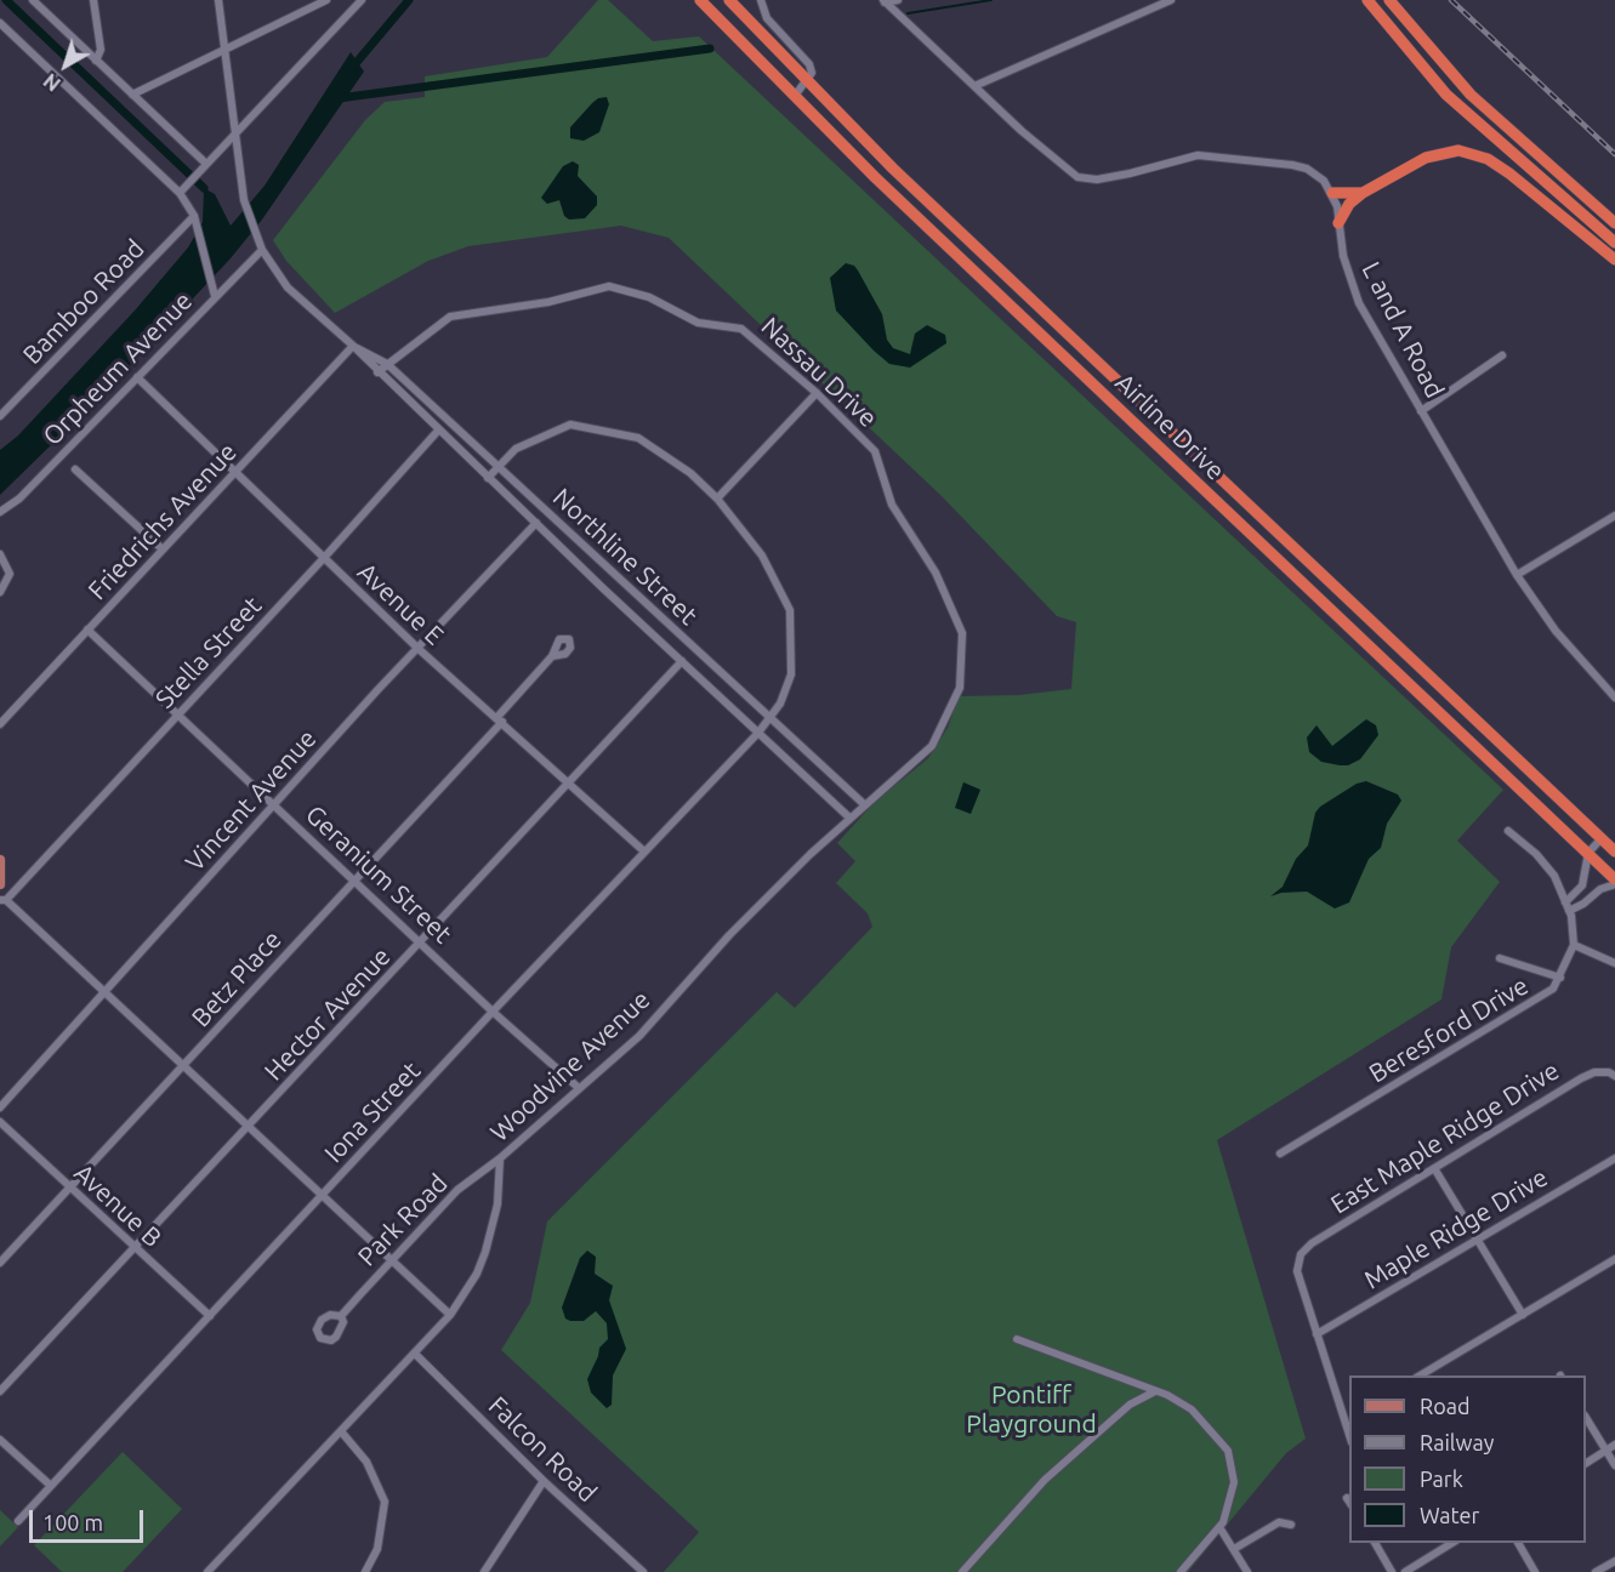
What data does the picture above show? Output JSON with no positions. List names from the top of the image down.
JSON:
{
  "streets": {
    "highway": ["Airline Drive"],
    "street": [
      "Bamboo Road",
      "L and A Road",
      "Orpheum Avenue",
      "Nassau Drive",
      "Friedrichs Avenue",
      "Northline Street",
      "Avenue E",
      "Stella Street",
      "Vincent Avenue",
      "Geranium Street",
      "Betz Place",
      "Hector Avenue",
      "Beresford Drive",
      "Woodvine Avenue",
      "Iona Street",
      "East Maple Ridge Drive",
      "Avenue B",
      "Park Road",
      "Maple Ridge Drive",
      "Falcon Road"
    ]
  },
  "crossings": [
    ["Orpheum Avenue", "Northline Street"],
    ["Orpheum Avenue", "Avenue E"],
    ["Nassau Drive", "Northline Street"],
    ["Nassau Drive", "Woodvine Avenue"],
    ["Friedrichs Avenue", "Northline Street"],
    ["Friedrichs Avenue", "Avenue E"],
    ["Friedrichs Avenue", "Geranium Street"],
    ["Northline Street", "Stella Street"],
    ["Northline Street", "Vincent Avenue"],
    ["Northline Street", "Hector Avenue"],
    ["Northline Street", "Woodvine Avenue"],
    ["Northline Street", "Iona Street"],
    ["Avenue E", "Stella Street"],
    ["Avenue E", "Vincent Avenue"],
    ["Avenue E", "Betz Place"],
    ["Avenue E", "Hector Avenue"],
    ["Avenue E", "Iona Street"],
    ["Stella Street", "Geranium Street"],
    ["Vincent Avenue", "Geranium Street"],
    ["Geranium Street", "Betz Place"],
    ["Geranium Street", "Hector Avenue"],
    ["Geranium Street", "Woodvine Avenue"],
    ["Geranium Street", "Iona Street"],
    ["Betz Place", "Avenue B"],
    ["Hector Avenue", "Avenue B"],
    ["Woodvine Avenue", "Park Road"],
    ["Woodvine Avenue", "Falcon Road"],
    ["Iona Street", "Avenue B"],
    ["East Maple Ridge Drive", "Maple Ridge Drive"]
  ],
  "parks": ["Pontiff Playground"],
  "legend": [
    "Road",
    "Railway",
    "Park",
    "Water"
  ],
  "scale_bar": "100 m",
  "north": "bottom left"
}
